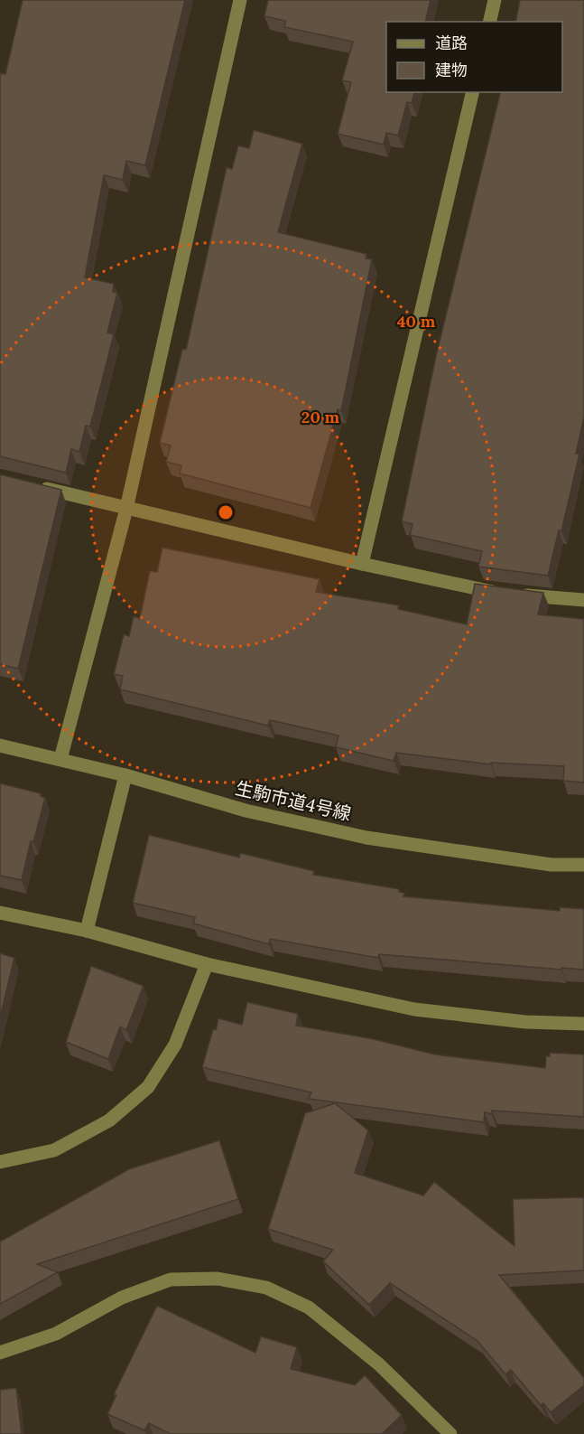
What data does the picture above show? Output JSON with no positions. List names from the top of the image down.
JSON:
{
  "streets": {
    "street": ["生駒市道4号線"]
  },
  "legend": ["道路", "建物"],
  "rings": ["40 m", "20 m"]
}
